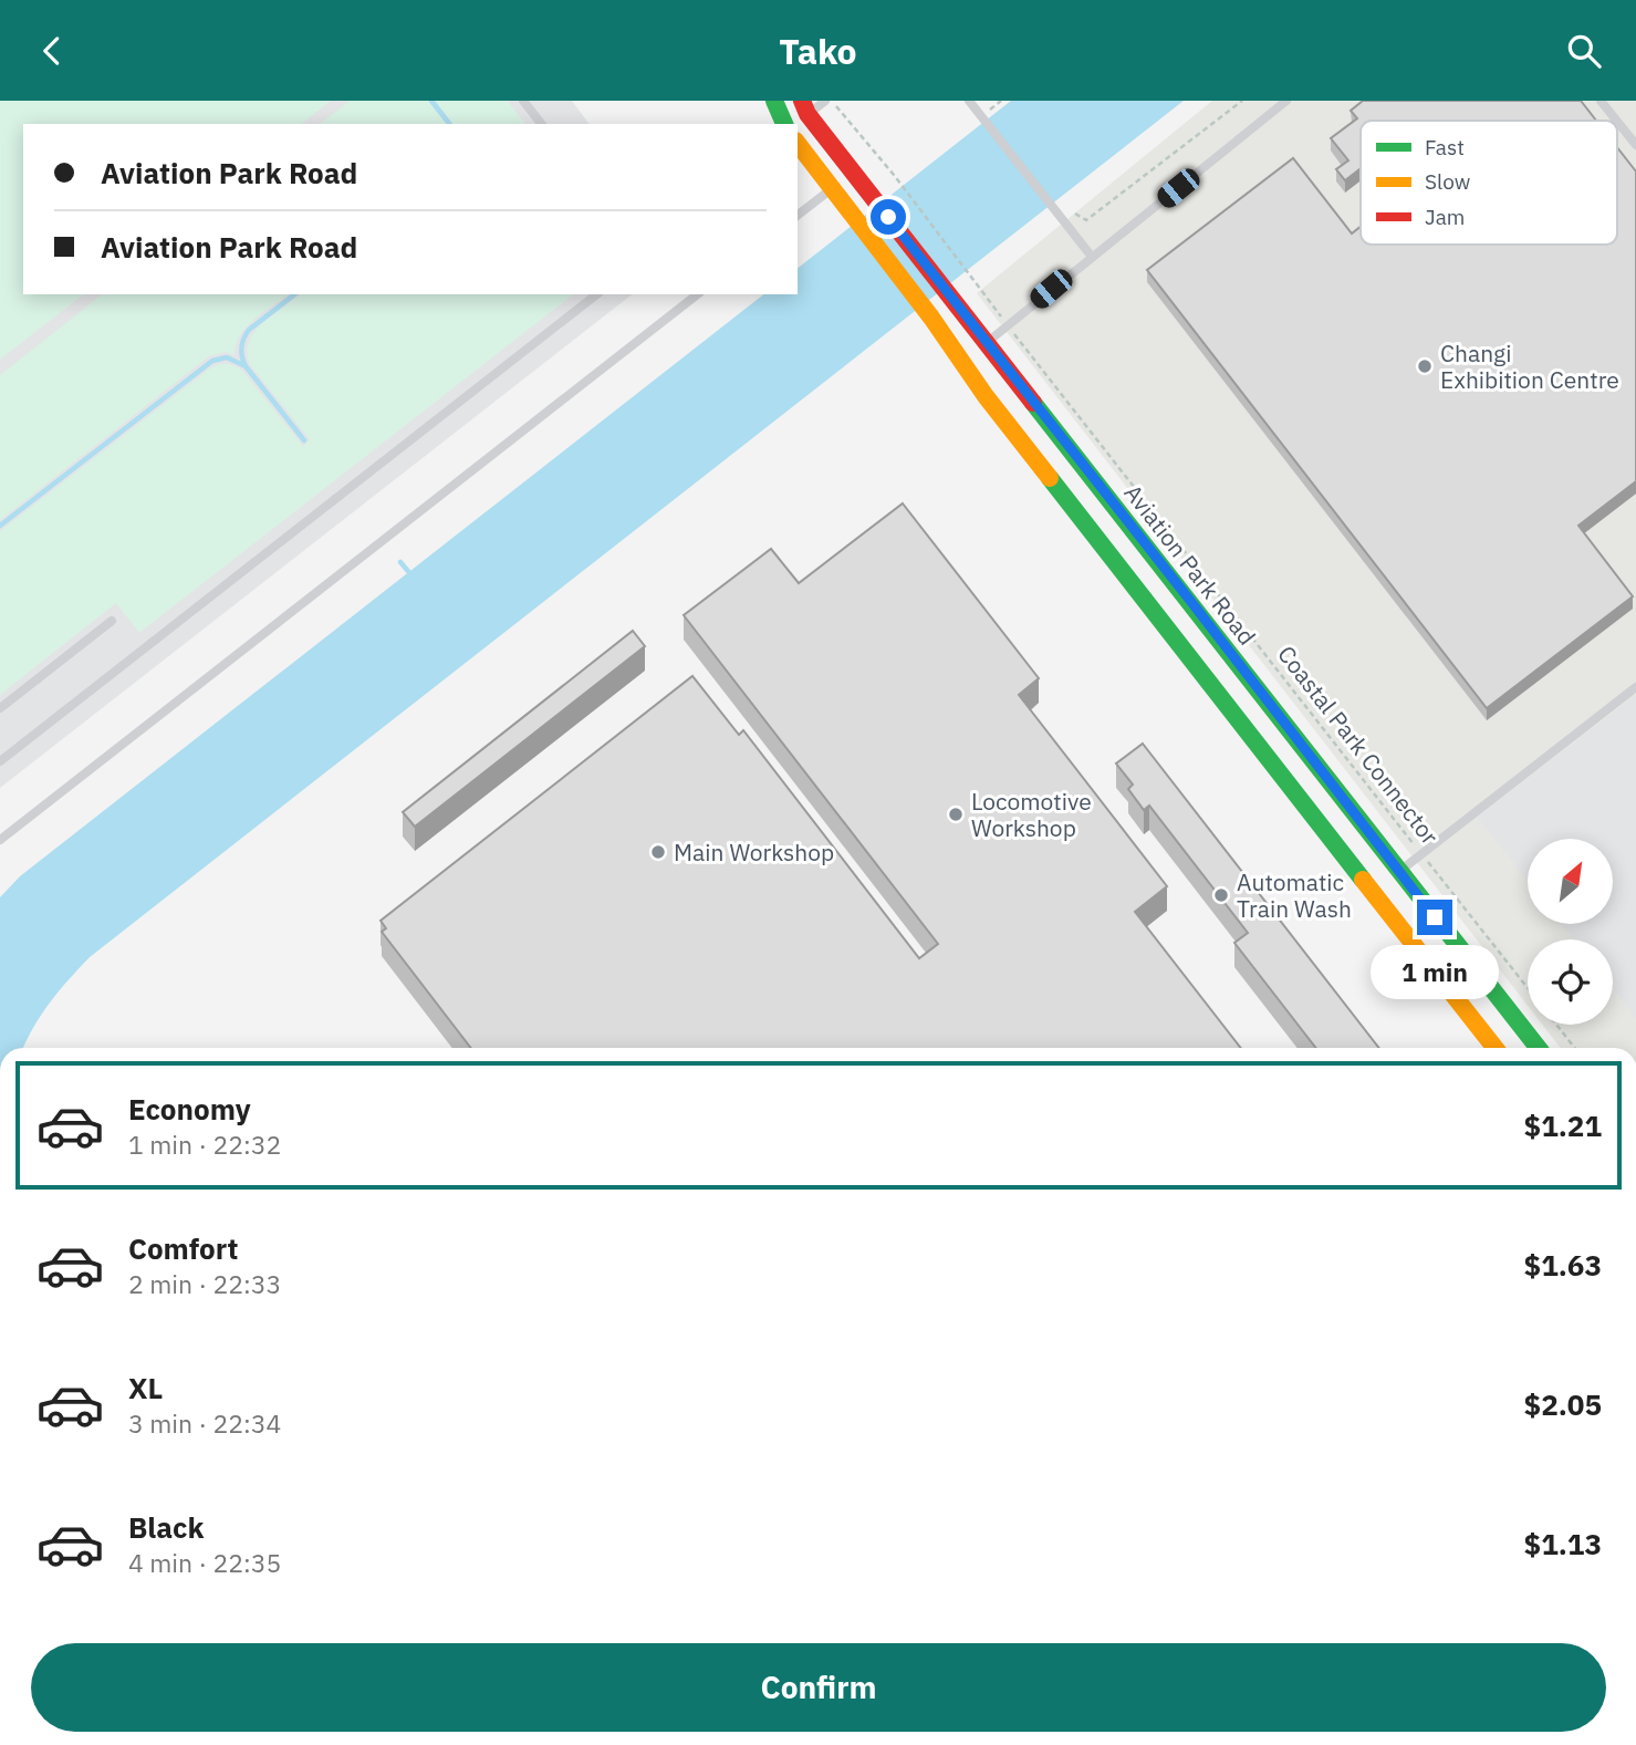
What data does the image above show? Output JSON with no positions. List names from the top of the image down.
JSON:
{
  "streets": {
    "main road": ["Aviation Park Road"],
    "path": ["Coastal Park Connector"]
  },
  "places": [
    "Changi Exhibition Centre",
    "Locomotive Workshop",
    "Main Workshop",
    "Automatic Train Wash"
  ],
  "legend": ["Fast", "Slow", "Jam"],
  "north": "top right",
  "page": {
    "header": "Tako",
    "banner": ["Aviation Park Road", "Aviation Park Road"],
    "bubble": "1 min",
    "list": [
      {
        "name": "Economy",
        "note": "1 min · 22:32",
        "value": "$1.21"
      },
      {
        "name": "Comfort",
        "note": "2 min · 22:33",
        "value": "$1.63"
      },
      {
        "name": "XL",
        "note": "3 min · 22:34",
        "value": "$2.05"
      },
      {
        "name": "Black",
        "note": "4 min · 22:35",
        "value": "$1.13"
      }
    ],
    "buttons": "Confirm"
  }
}
